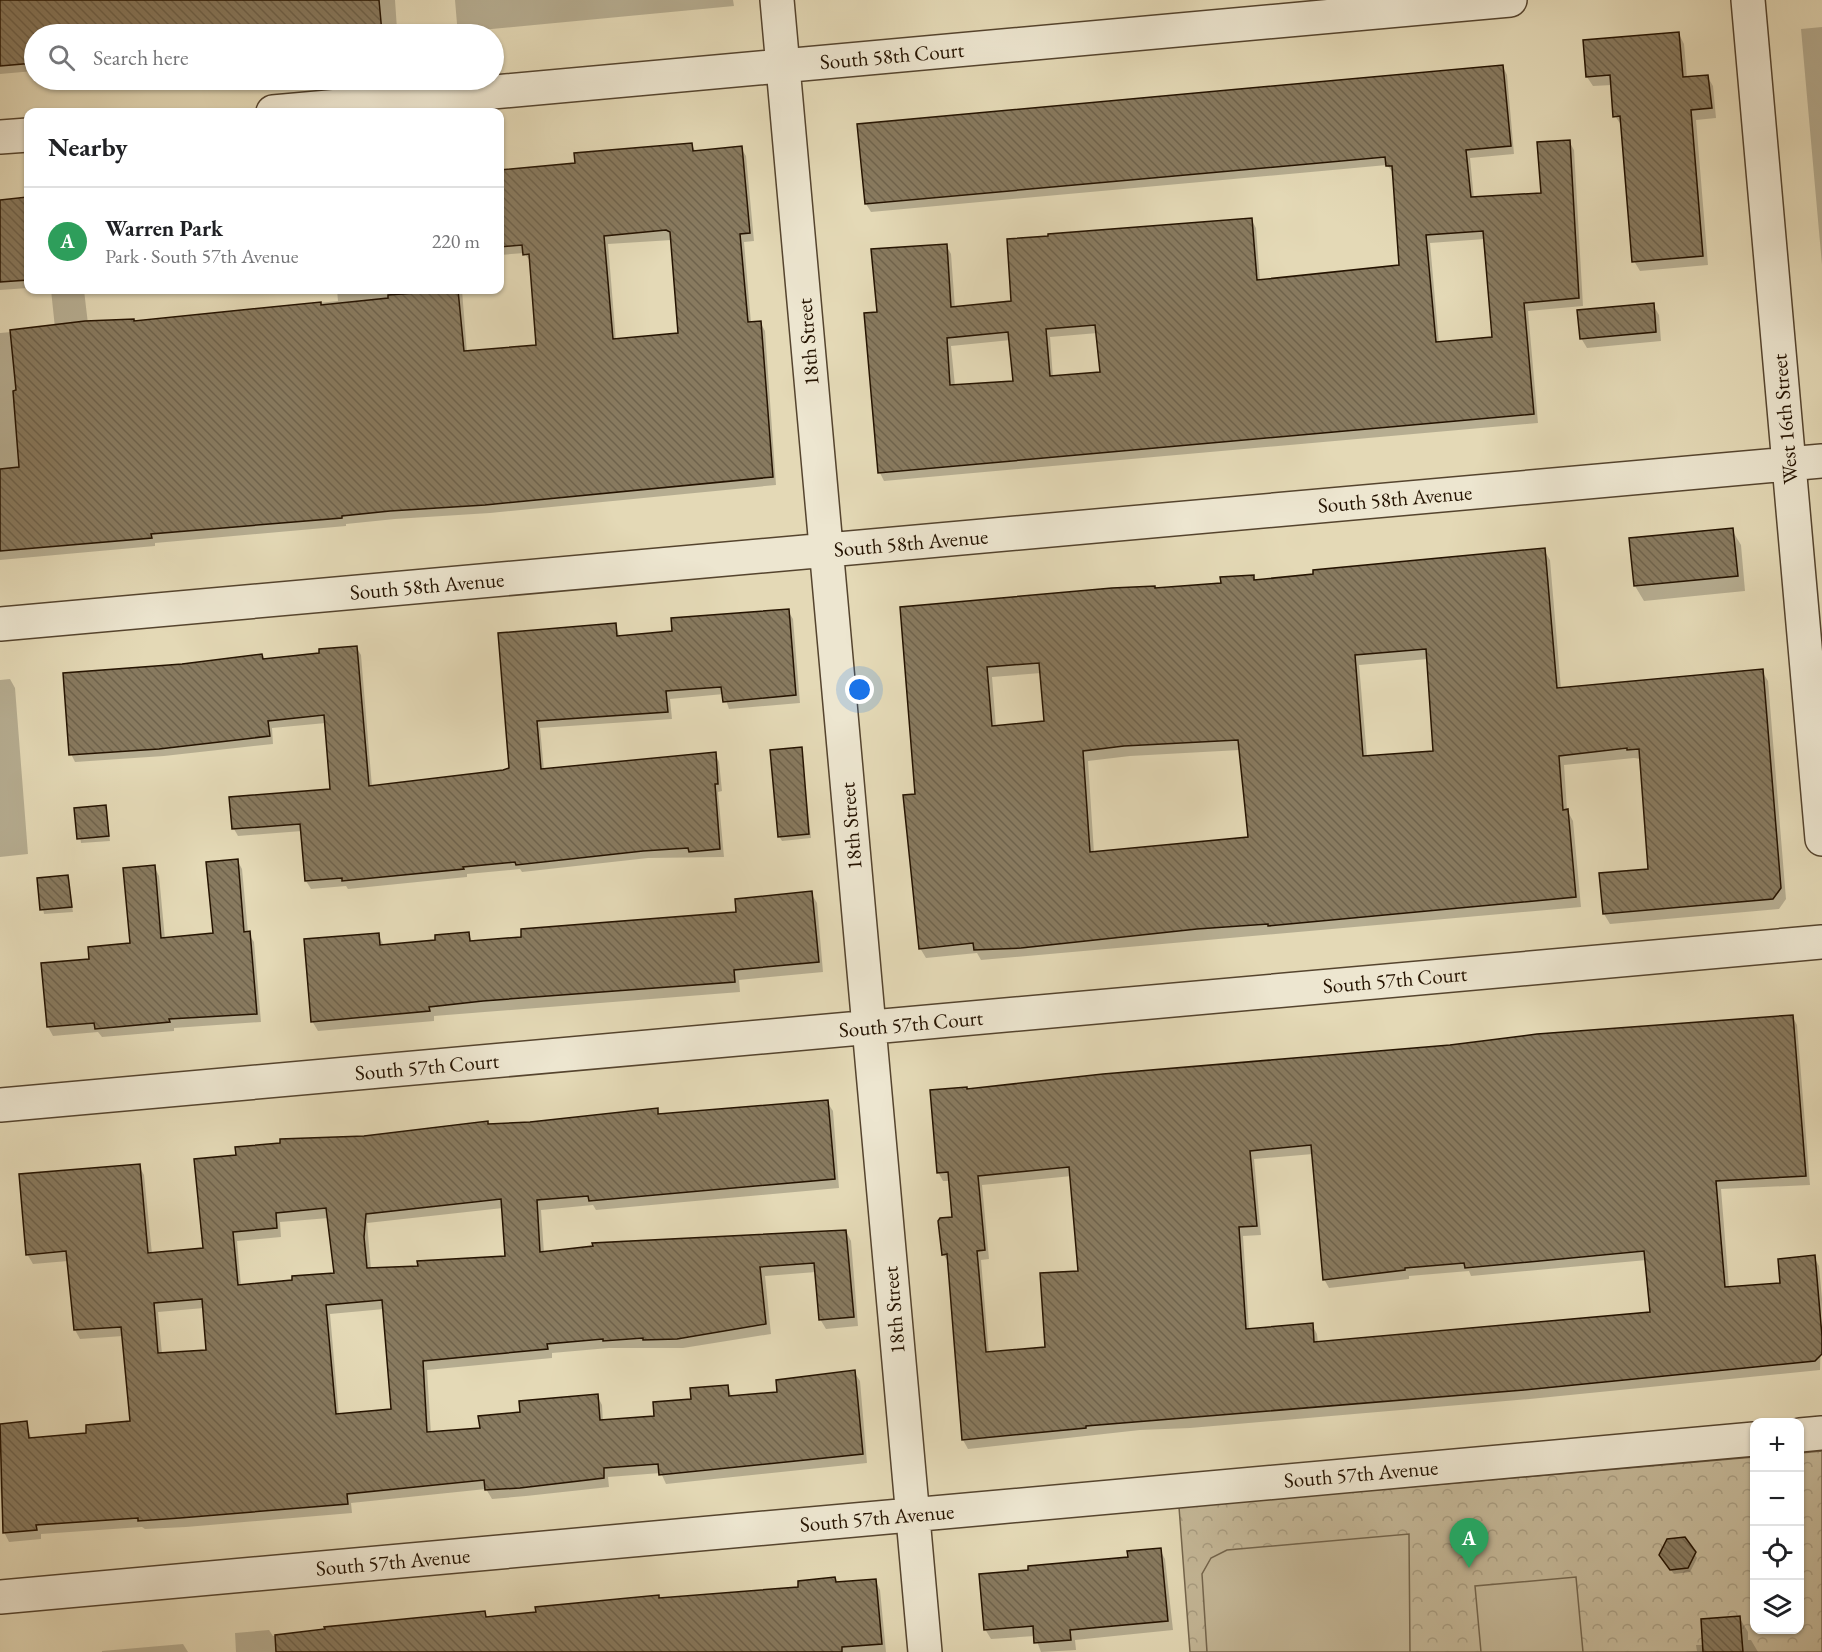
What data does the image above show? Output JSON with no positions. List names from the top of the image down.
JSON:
{
  "streets": {
    "street": [
      "South 58th Court",
      "18th Street",
      "West 16th Street",
      "South 58th Avenue",
      "South 57th Court",
      "South 57th Avenue"
    ]
  },
  "crossings": [
    ["South 58th Court", "18th Street"],
    ["18th Street", "South 58th Avenue"],
    ["18th Street", "South 57th Court"],
    ["18th Street", "South 57th Avenue"],
    ["West 16th Street", "South 58th Avenue"]
  ],
  "page": {
    "search": "Search here",
    "heading": "Nearby",
    "list": [
      {
        "mark": "A",
        "name": "Warren Park",
        "note": "Park · South 57th Avenue",
        "value": "220 m"
      }
    ],
    "map_buttons": ["+", "−"],
    "pins": "A"
  }
}
